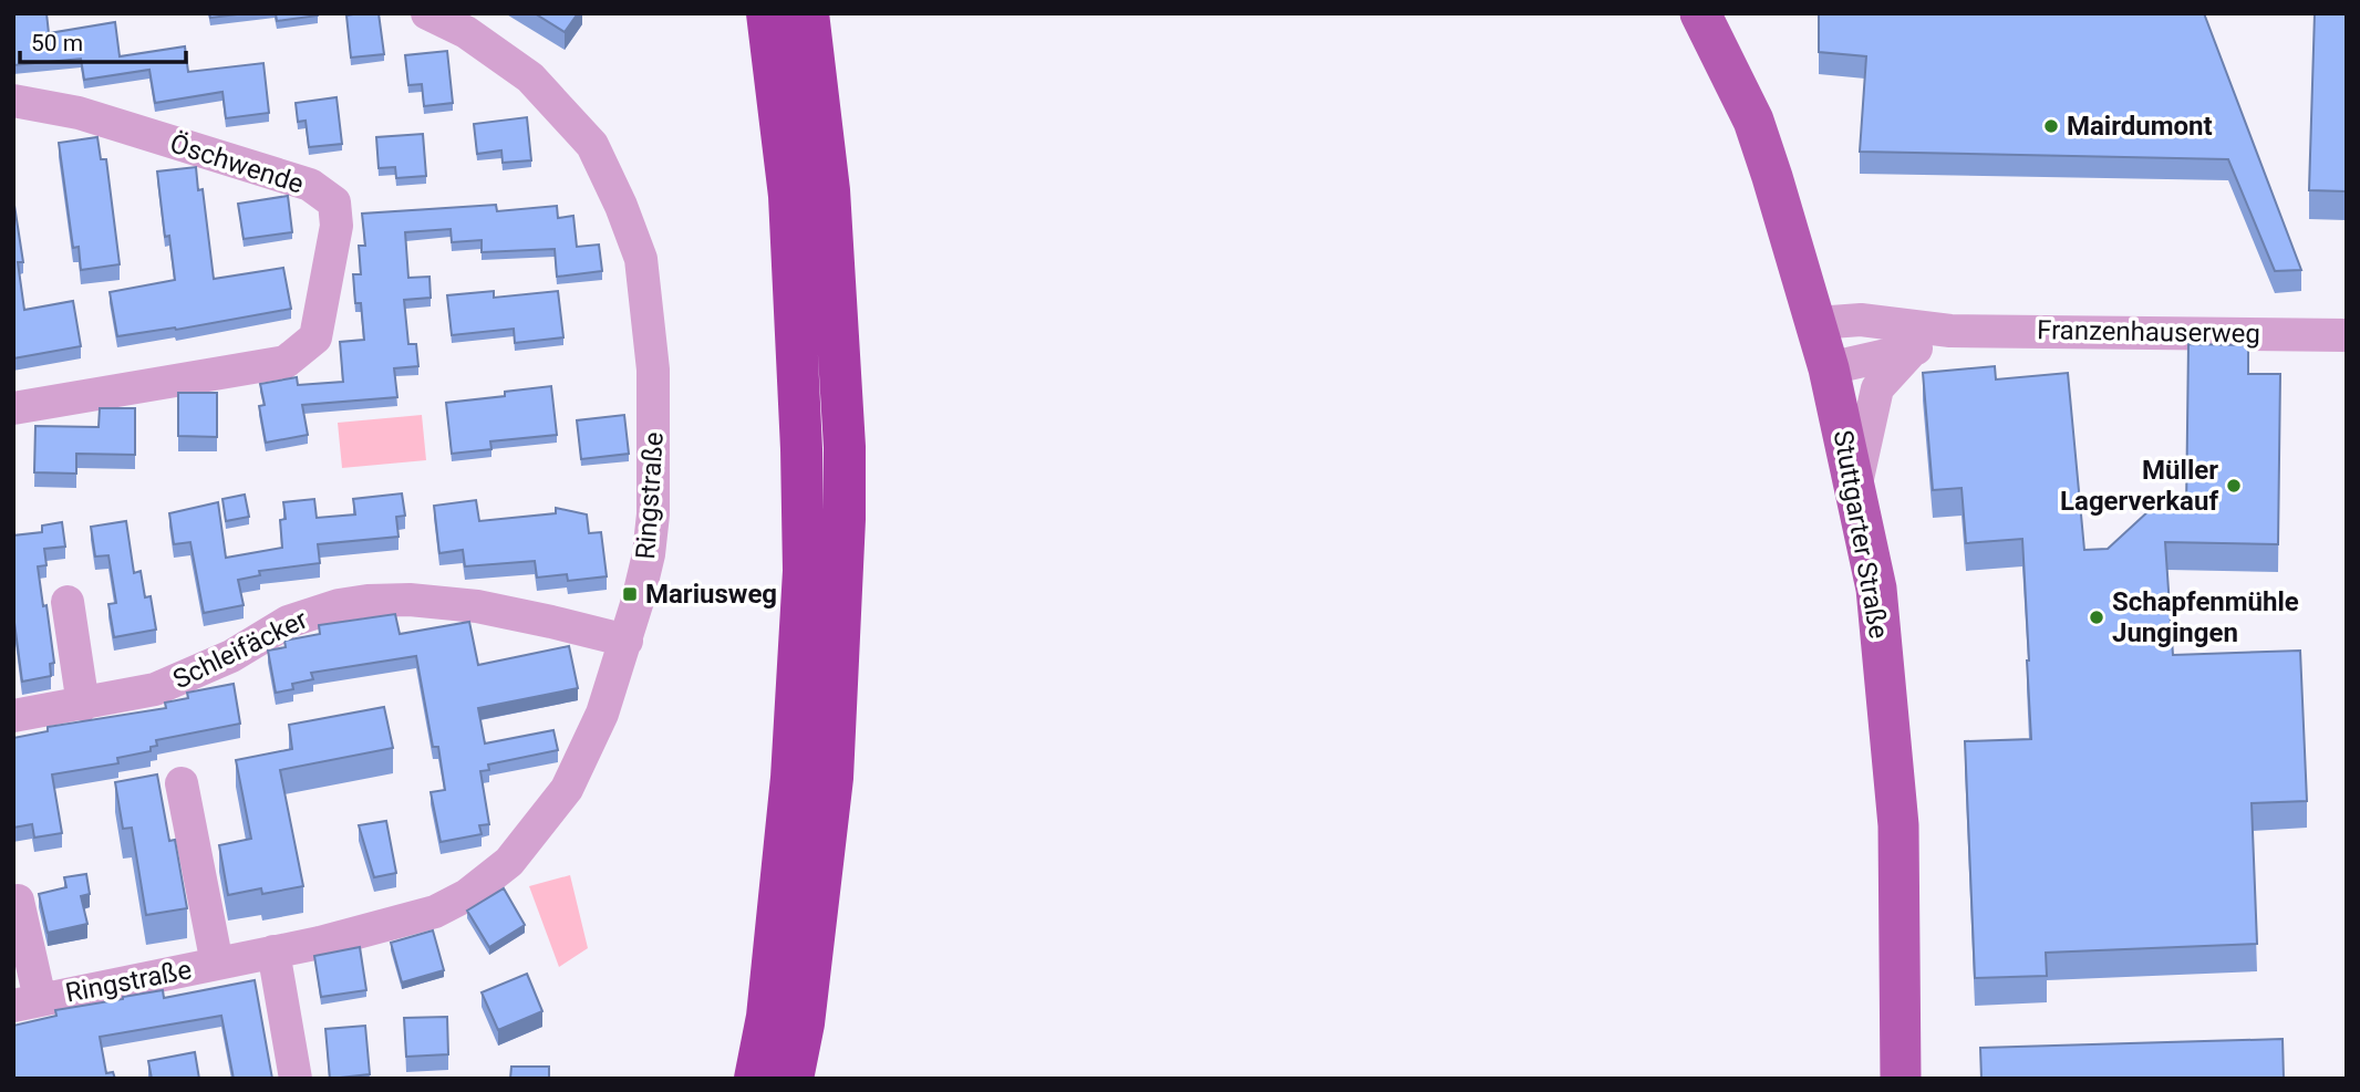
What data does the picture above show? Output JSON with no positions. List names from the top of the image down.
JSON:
{
  "streets": {
    "main road": ["Stuttgarter Straße"],
    "street": [
      "Öschwende",
      "Franzenhauserweg",
      "Ringstraße",
      "Schleifäcker"
    ]
  },
  "crossings": [
    ["Franzenhauserweg", "Stuttgarter Straße"],
    ["Ringstraße", "Schleifäcker"]
  ],
  "places": {
    "other": ["Mairdumont", "Müller Lagerverkauf", "Schapfenmühle Jungingen"],
    "transit": ["Mariusweg"]
  },
  "scale_bar": "50 m"
}
